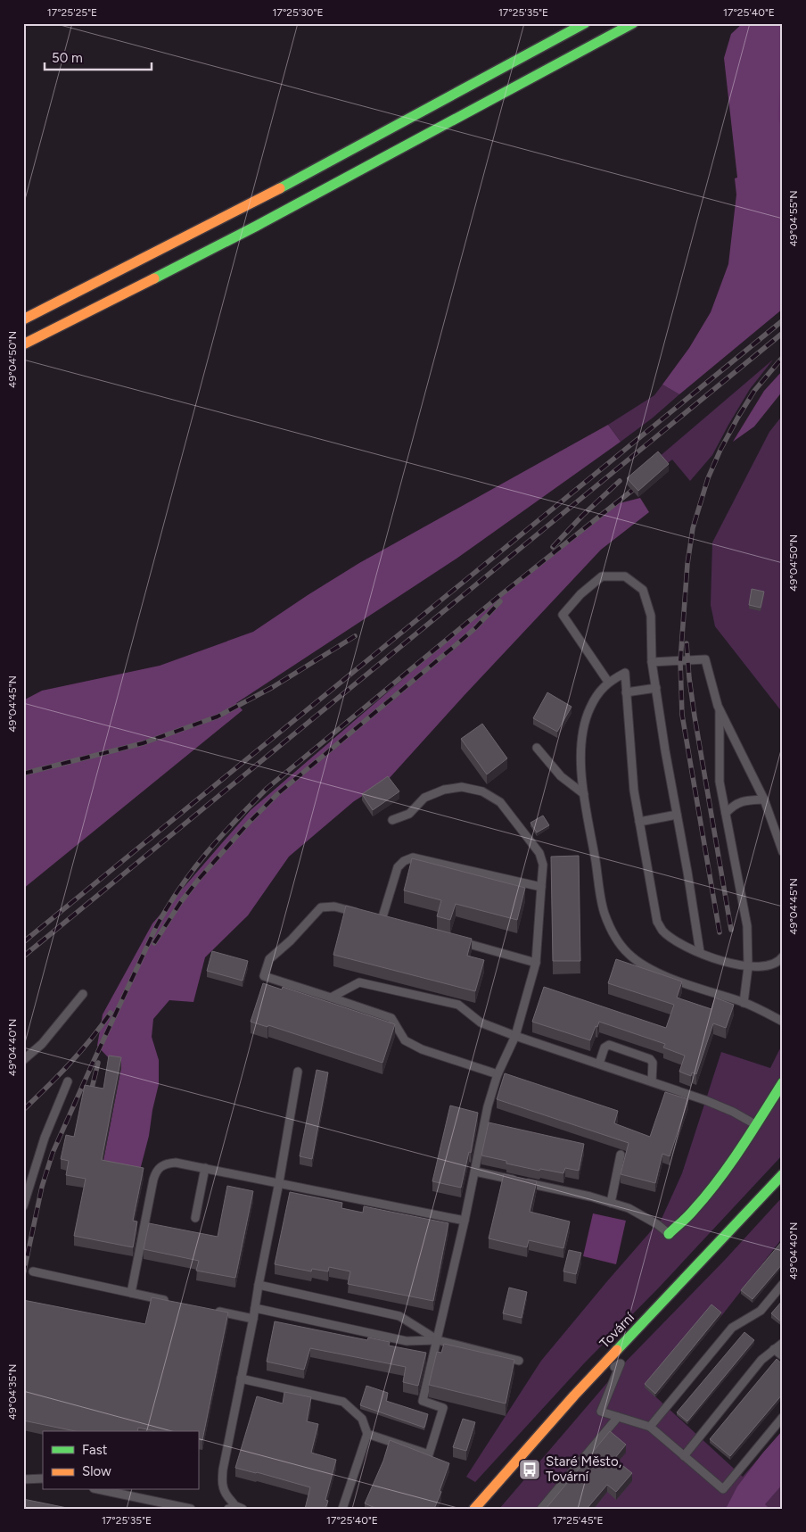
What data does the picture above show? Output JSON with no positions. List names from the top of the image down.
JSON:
{
  "streets": {
    "main road": ["Tovární"]
  },
  "places": {
    "bus stop": ["Staré Město, Tovární"]
  },
  "legend": ["Fast", "Slow"],
  "scale_bar": "50 m",
  "coordinates": [
    "17°25'25\"E",
    "17°25'30\"E",
    "17°25'35\"E",
    "17°25'40\"E",
    "49°04'55\"N",
    "49°04'50\"N",
    "49°04'45\"N",
    "49°04'40\"N",
    "49°04'35\"N",
    "17°25'45\"E"
  ]
}
